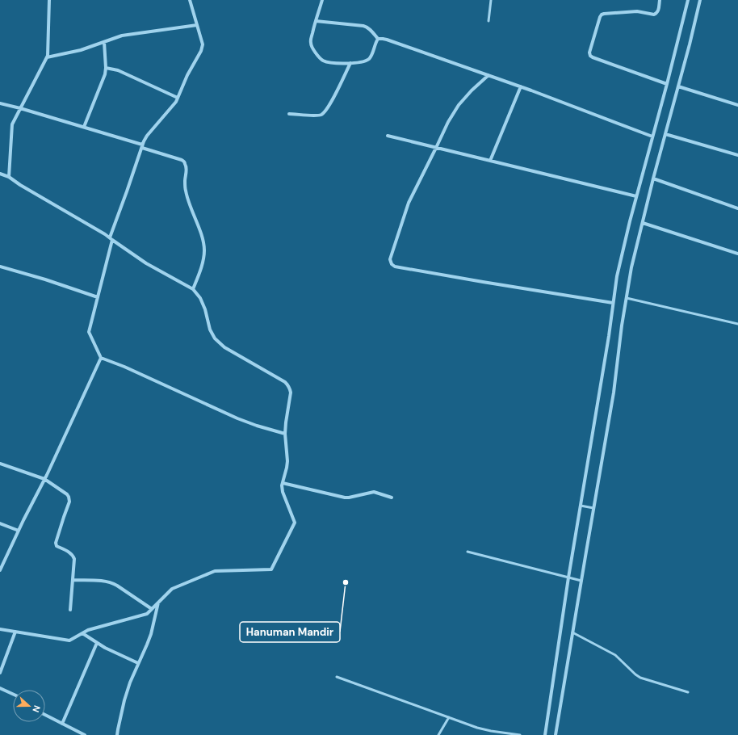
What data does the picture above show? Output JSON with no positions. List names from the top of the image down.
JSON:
{
  "places": ["Hanuman Mandir"],
  "north": "right"
}
